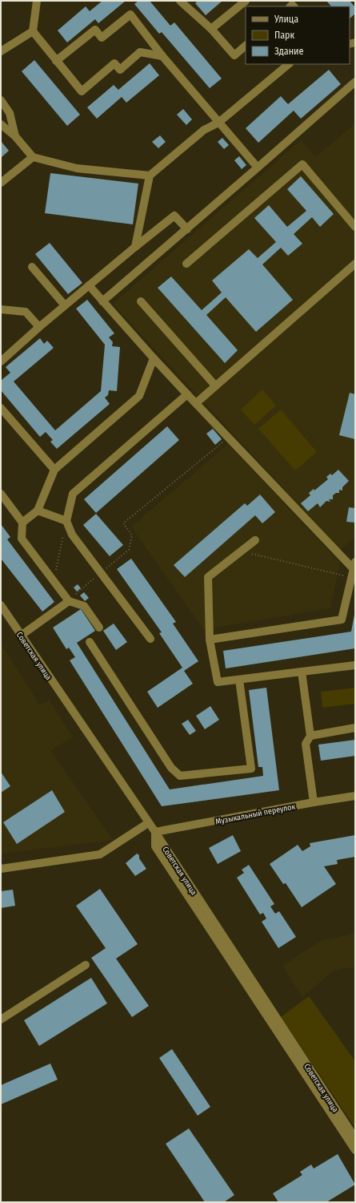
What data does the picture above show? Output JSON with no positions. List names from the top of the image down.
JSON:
{
  "streets": {
    "street": ["Советская улица", "Музыкальный переулок"]
  },
  "crossings": [
    ["Советская улица", "Музыкальный переулок"]
  ],
  "legend": ["Улица", "Парк", "Здание"]
}
